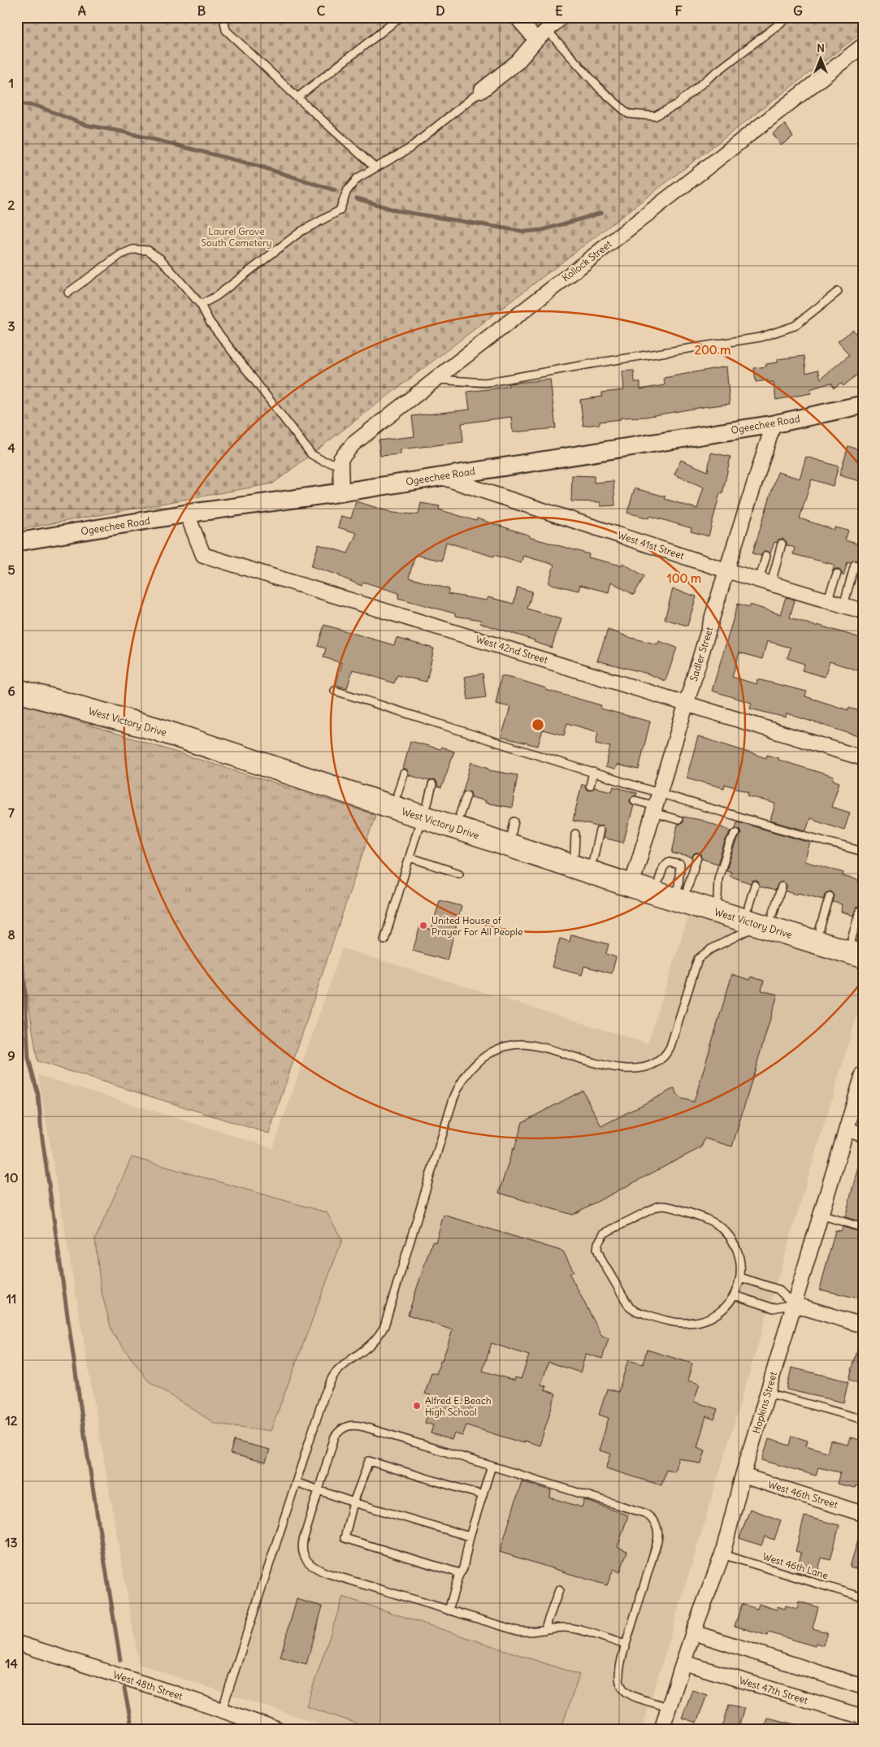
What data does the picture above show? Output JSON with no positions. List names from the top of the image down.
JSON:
{
  "streets": {
    "main road": ["West Victory Drive"],
    "street": [
      "Kollock Street",
      "Ogeechee Road",
      "West 41st Street",
      "West 42nd Street",
      "Sadler Street",
      "Hopkins Street",
      "West 46th Street",
      "West 48th Street",
      "West 47th Street"
    ],
    "lane": ["West 46th Lane"]
  },
  "crossings": [
    ["Kollock Street", "Ogeechee Road"],
    ["Ogeechee Road", "West 41st Street"],
    ["Ogeechee Road", "West 42nd Street"],
    ["Ogeechee Road", "Sadler Street"],
    ["West 41st Street", "Sadler Street"],
    ["West 42nd Street", "Sadler Street"],
    ["Sadler Street", "West Victory Drive"],
    ["Hopkins Street", "West 46th Street"],
    ["Hopkins Street", "West 46th Lane"],
    ["Hopkins Street", "West 47th Street"]
  ],
  "parks": ["Laurel Grove South Cemetery"],
  "places": ["United House of Prayer For All People", "Alfred E. Beach High School"],
  "north": "top",
  "grid": {
    "columns": [
      "A",
      "B",
      "C",
      "D",
      "E",
      "F",
      "G"
    ],
    "rows": [
      "1",
      "2",
      "3",
      "4",
      "5",
      "6",
      "7",
      "8",
      "9",
      "10",
      "11",
      "12",
      "13",
      "14"
    ]
  },
  "rings": ["200 m", "100 m"]
}
